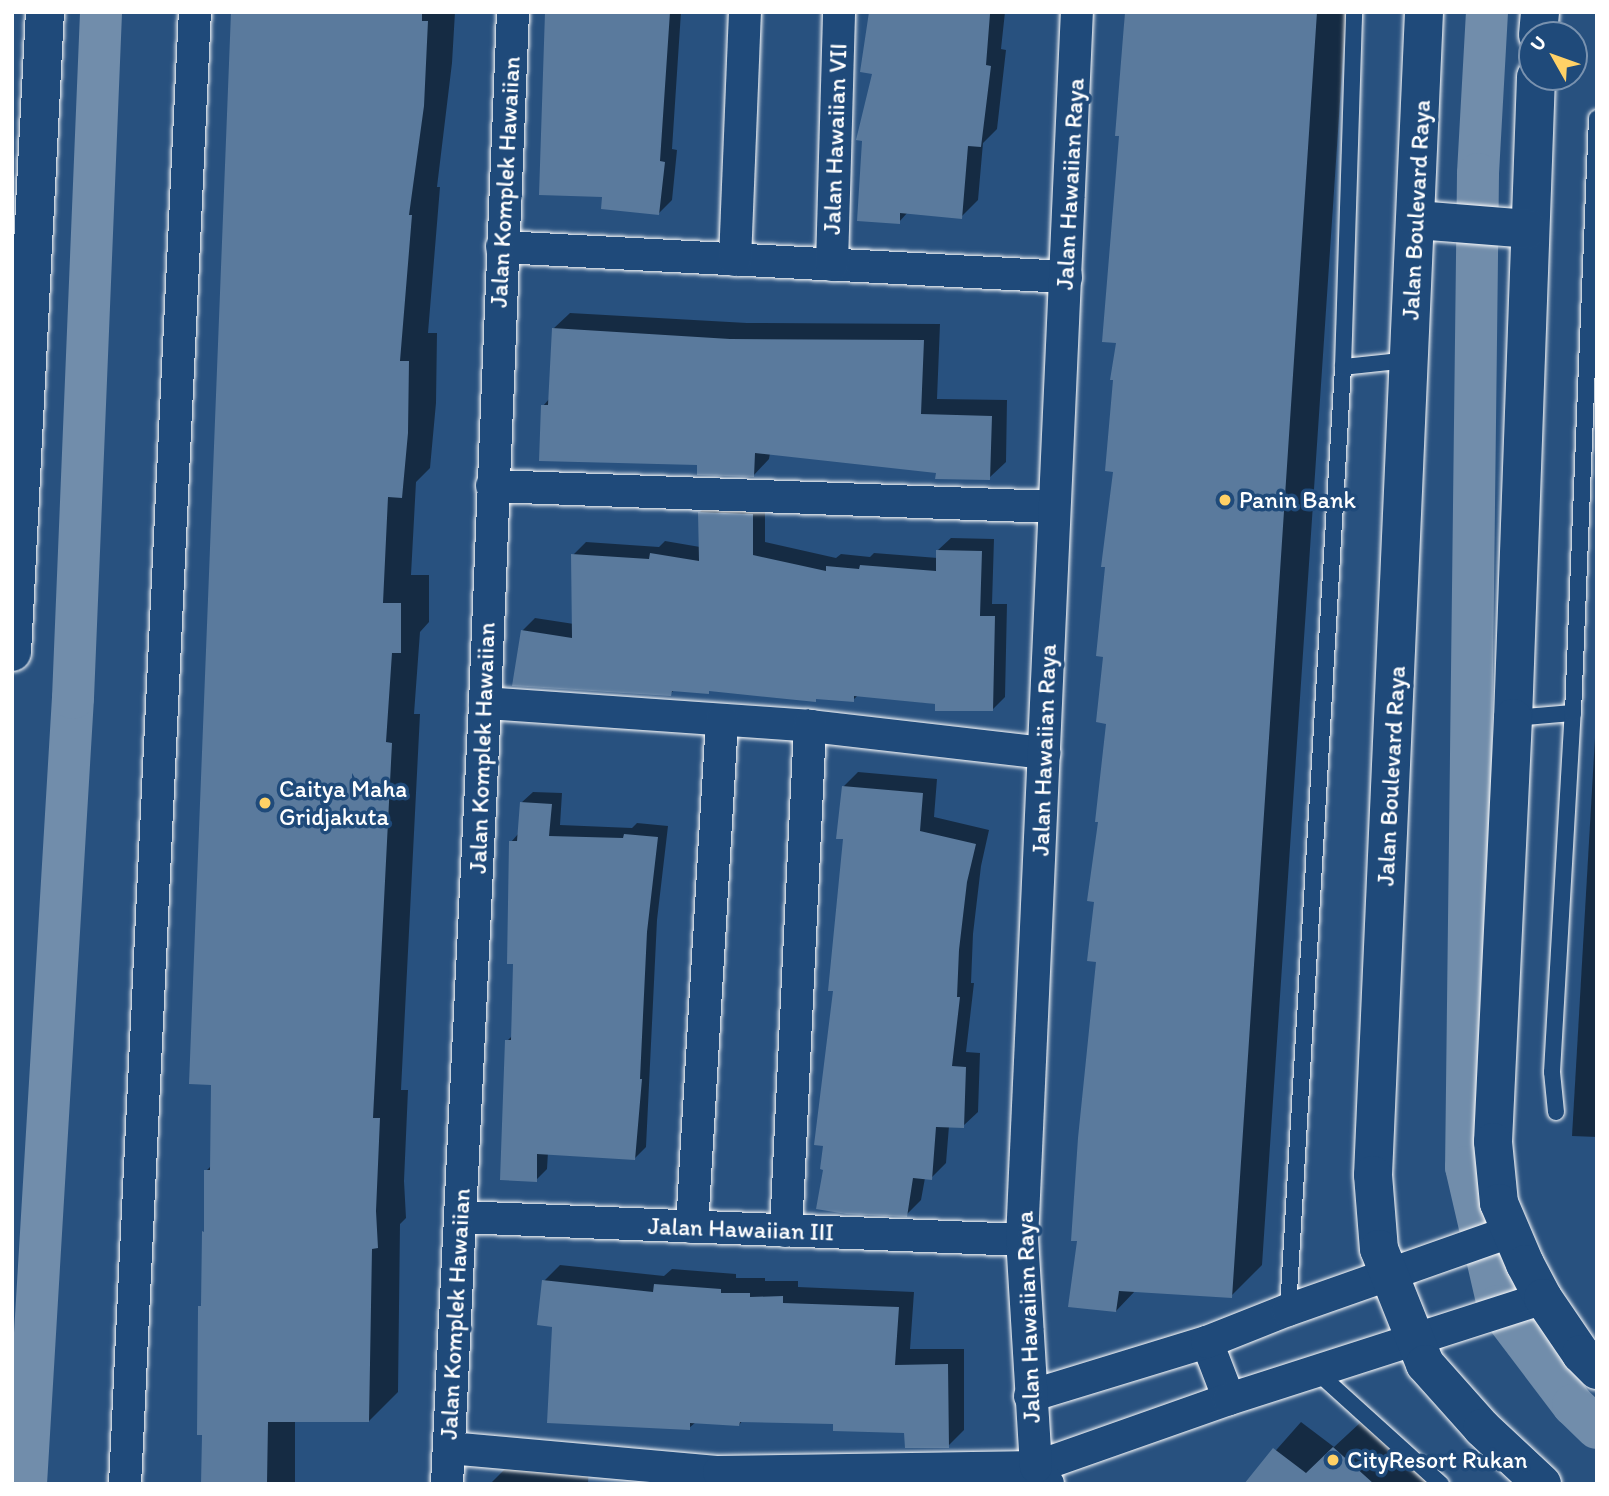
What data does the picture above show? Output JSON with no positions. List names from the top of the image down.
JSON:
{
  "streets": {
    "street": [
      "Jalan Hawaiian VII",
      "Jalan Komplek Hawaiian",
      "Jalan Hawaiian Raya",
      "Jalan Boulevard Raya",
      "Jalan Hawaiian III"
    ]
  },
  "crossings": [
    ["Jalan Komplek Hawaiian", "Jalan Hawaiian III"],
    ["Jalan Hawaiian Raya", "Jalan Hawaiian III"]
  ],
  "places": ["Panin Bank", "Caitya Maha Gridjakuta", "CityResort Rukan"],
  "north": "top left"
}
